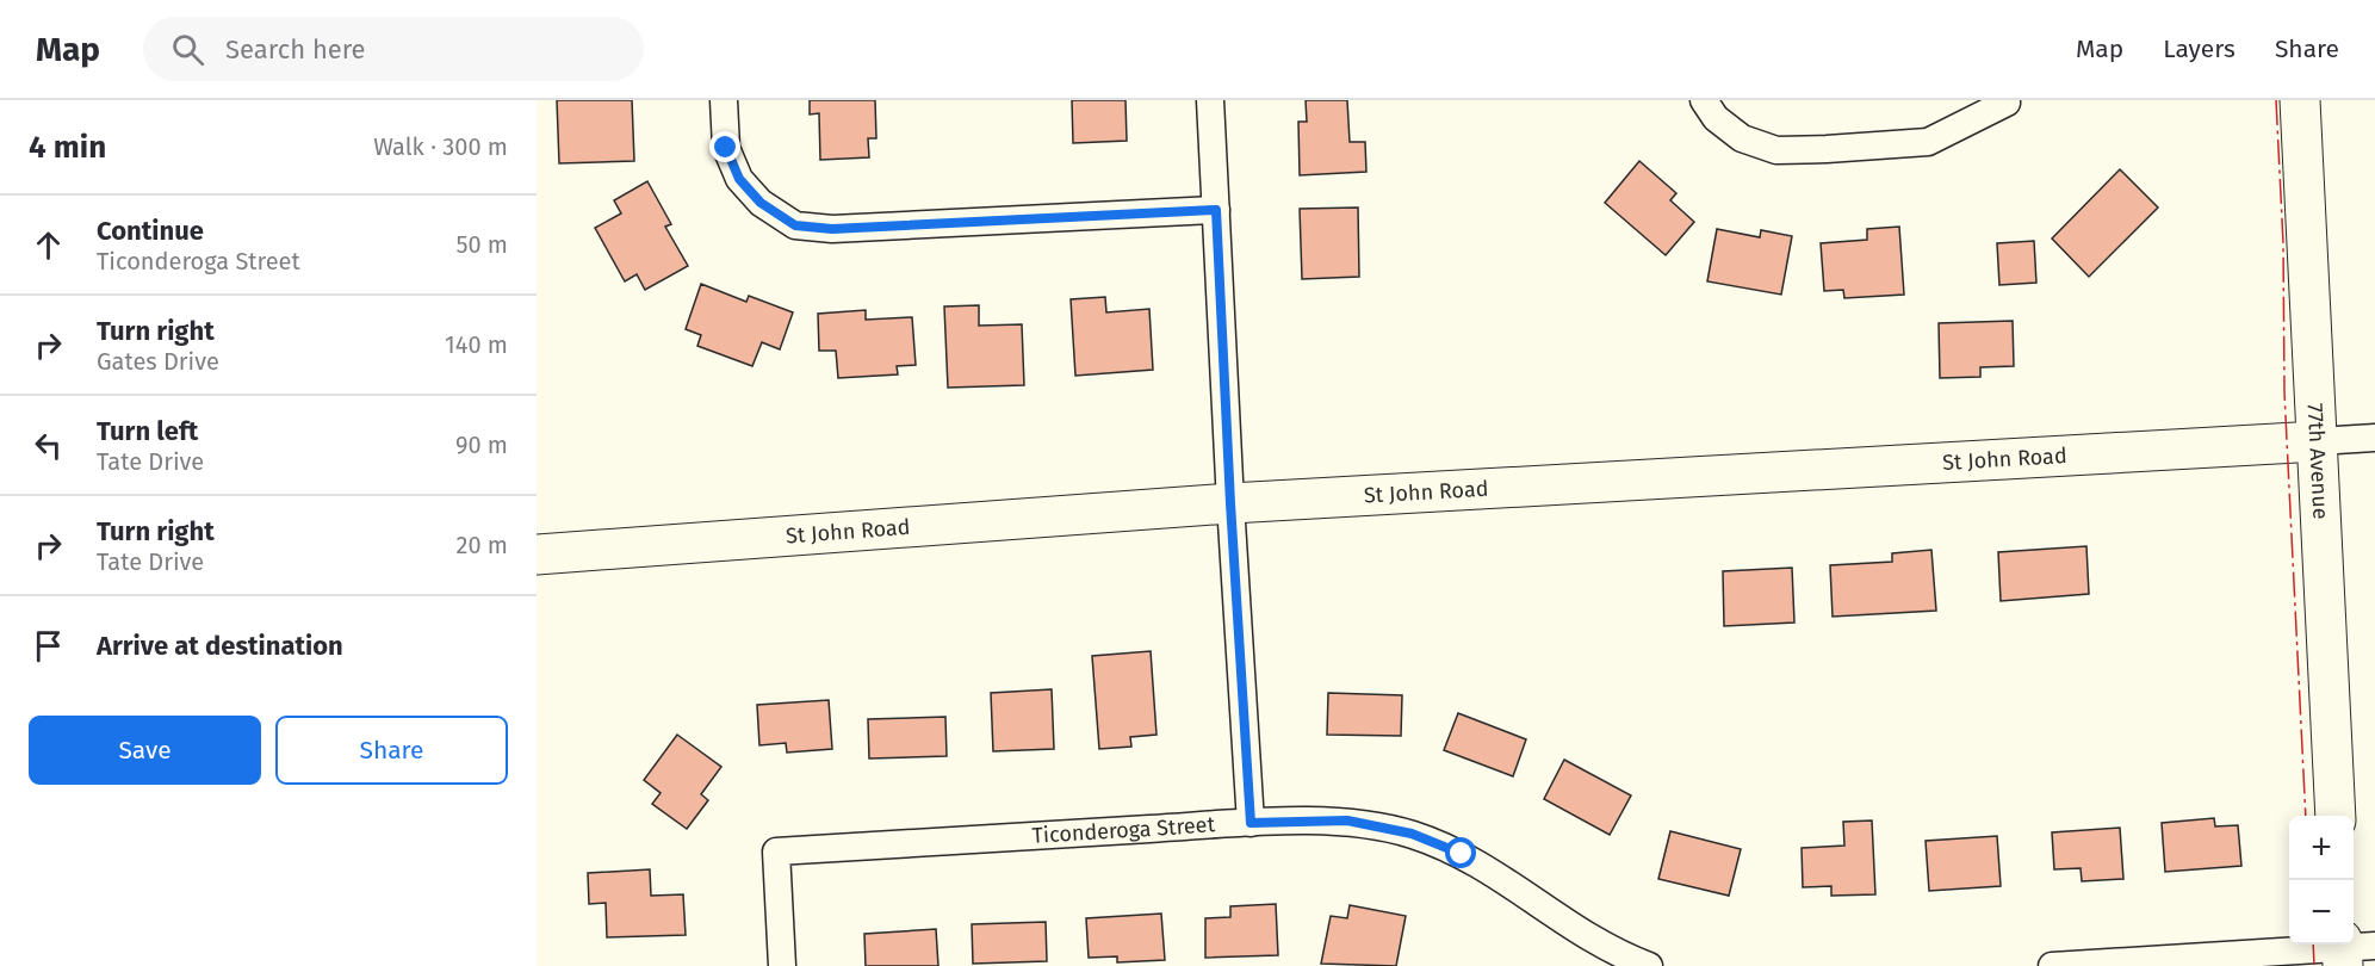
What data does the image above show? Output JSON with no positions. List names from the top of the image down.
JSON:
{
  "streets": {
    "street": ["St John Road", "77th Avenue", "Ticonderoga Street"]
  },
  "crossings": [
    ["St John Road", "77th Avenue"]
  ],
  "page": {
    "header": "Map",
    "search": "Search here",
    "nav": ["Map", "Layers", "Share"],
    "heading": ["4 min", "Walk · 300 m"],
    "list": [
      ["Continue", "Ticonderoga Street", "50 m"],
      ["Turn right", "Gates Drive", "140 m"],
      ["Turn left", "Tate Drive", "90 m"],
      ["Turn right", "Tate Drive", "20 m"],
      "Arrive at destination"
    ],
    "buttons": ["Save", "Share"],
    "map_buttons": ["+", "−"]
  }
}
